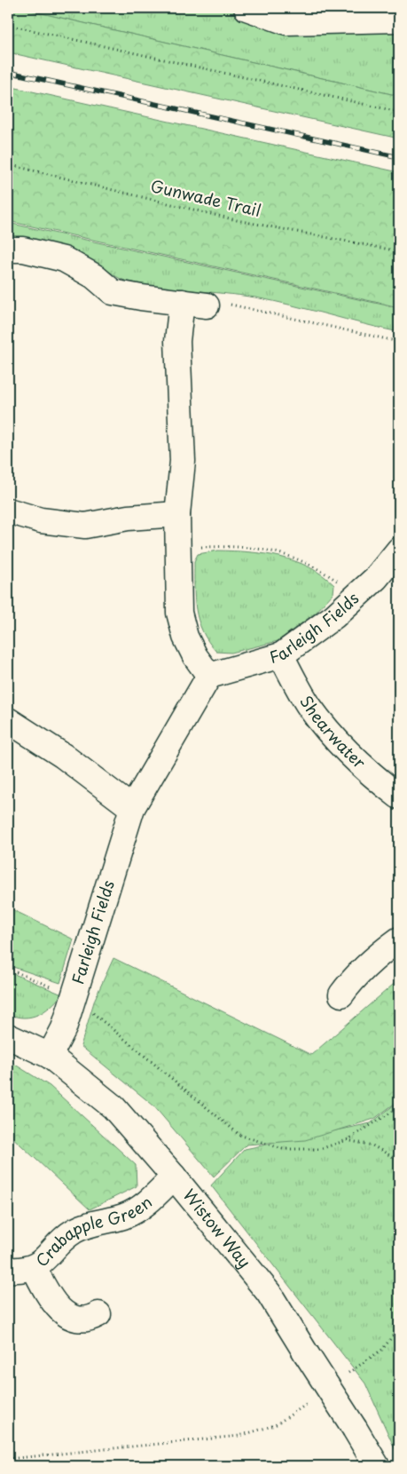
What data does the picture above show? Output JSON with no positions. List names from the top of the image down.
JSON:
{
  "streets": {
    "street": [
      "Farleigh Fields",
      "Shearwater",
      "Wistow Way",
      "Crabapple Green"
    ],
    "path": ["Gunwade Trail"]
  },
  "crossings": [
    ["Farleigh Fields", "Shearwater"],
    ["Farleigh Fields", "Wistow Way"],
    ["Wistow Way", "Crabapple Green"]
  ]
}
